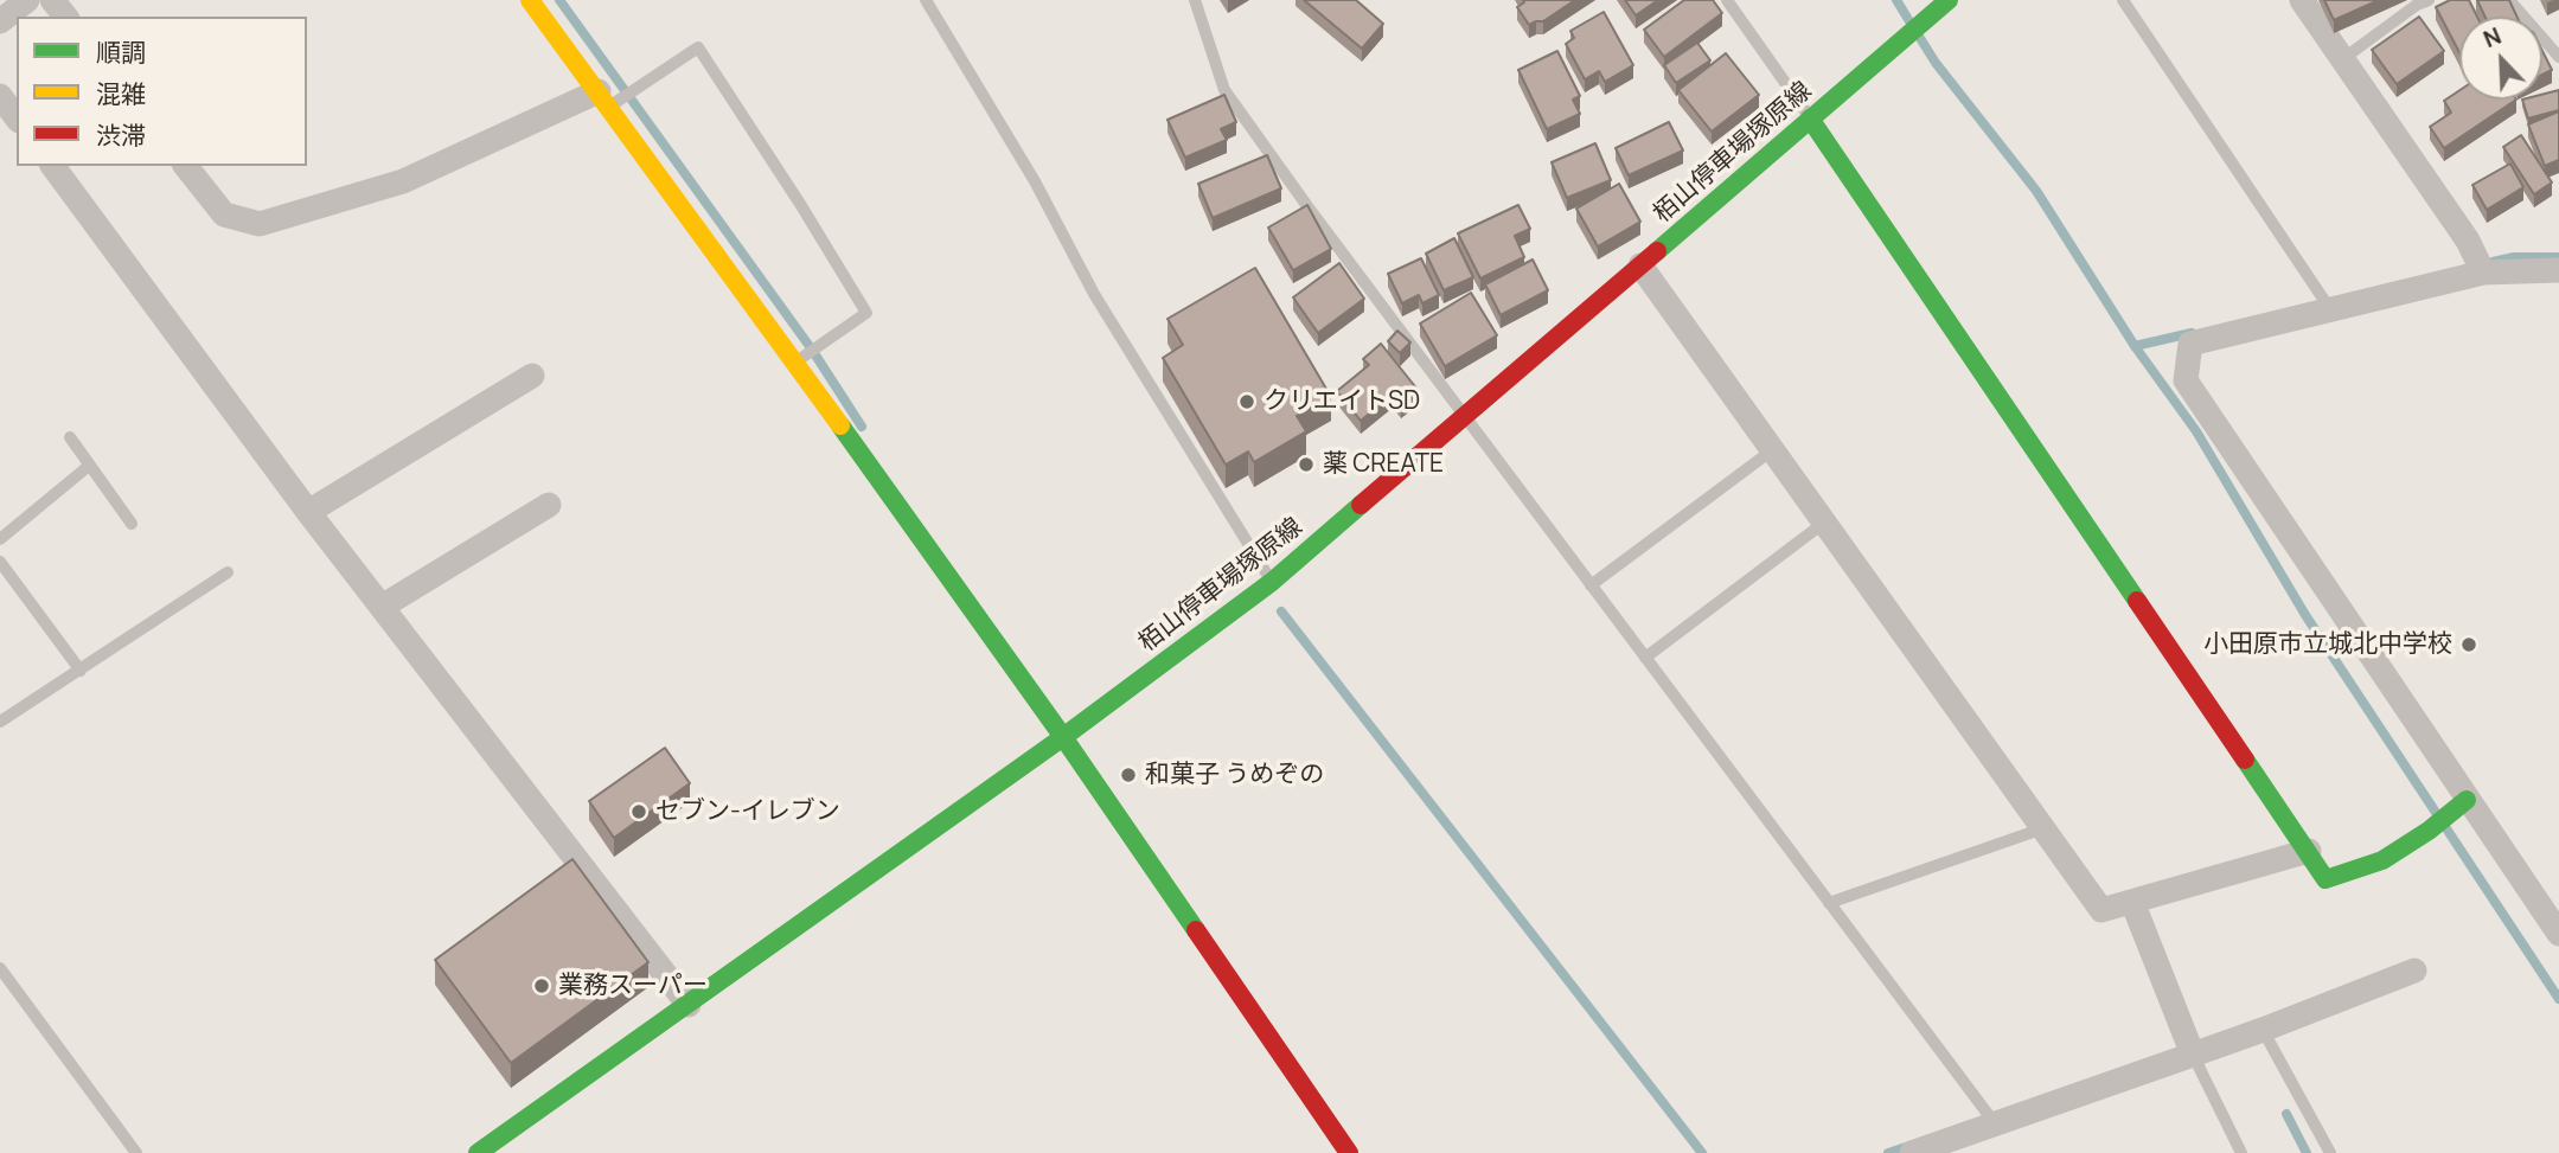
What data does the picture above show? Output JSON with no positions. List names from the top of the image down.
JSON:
{
  "streets": {
    "street": ["栢山停車場塚原線"]
  },
  "places": [
    "クリエイトSD",
    "薬 CREATE",
    "小田原市立城北中学校",
    "和菓子 うめぞの",
    "セブン-イレブン",
    "業務スーパー"
  ],
  "legend": ["順調", "混雑", "渋滞"],
  "north": "top left"
}
